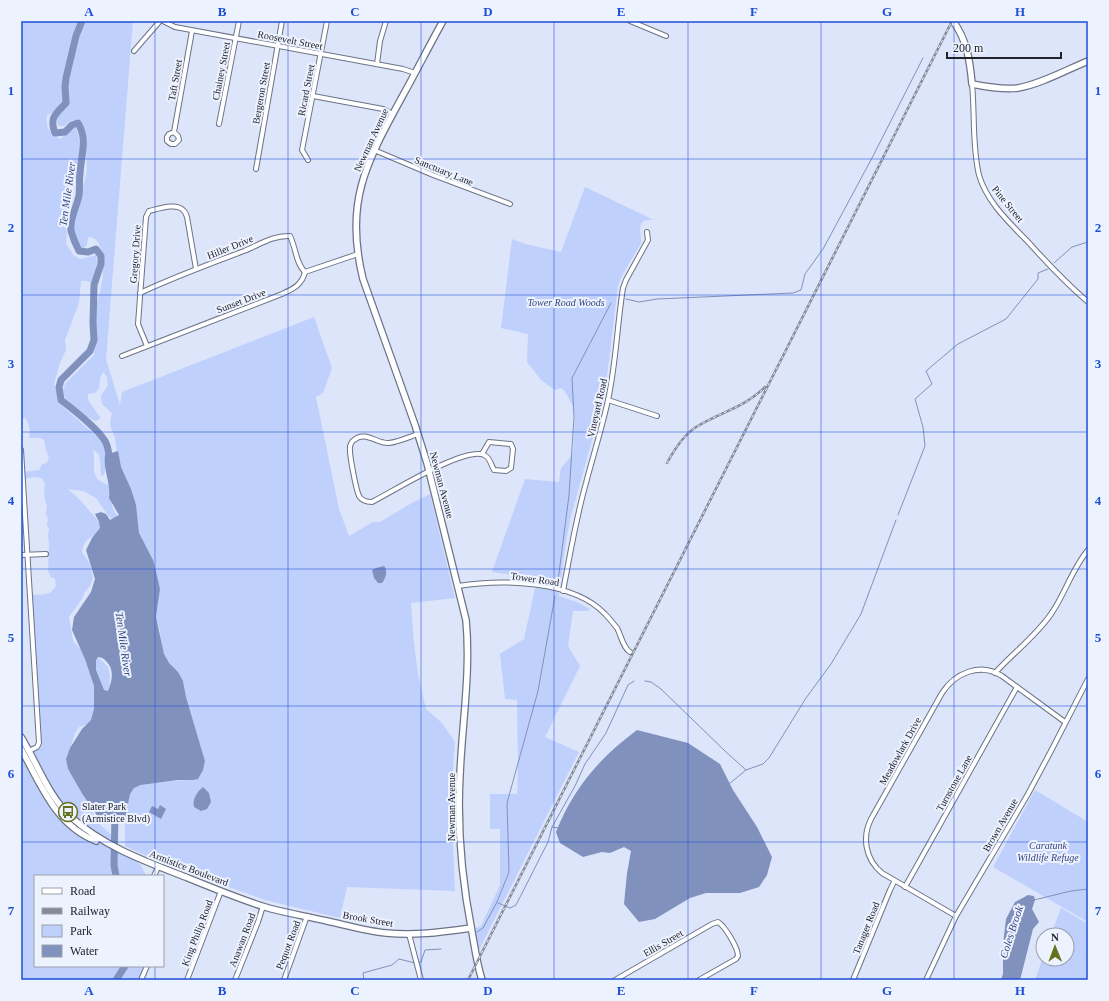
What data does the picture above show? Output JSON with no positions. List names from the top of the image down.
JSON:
{
  "streets": {
    "main road": [
      "Newman Avenue",
      "Pine Street",
      "Armistice Boulevard",
      "Brook Street"
    ],
    "street": [
      "Roosevelt Street",
      "Chainey Street",
      "Taft Street",
      "Ricard Street",
      "Bergeron Street",
      "Sanctuary Lane",
      "Hiller Drive",
      "Gregory Drive",
      "Sunset Drive",
      "Vineyard Road",
      "Tower Road",
      "Meadowlark Drive",
      "Turnstone Lane",
      "Brown Avenue",
      "Tanager Road",
      "King Philip Road",
      "Anawan Road",
      "Ellis Street",
      "Pequot Road"
    ]
  },
  "crossings": [
    ["Roosevelt Street", "Chainey Street"],
    ["Roosevelt Street", "Taft Street"],
    ["Roosevelt Street", "Ricard Street"],
    ["Roosevelt Street", "Bergeron Street"],
    ["Roosevelt Street", "Newman Avenue"],
    ["Newman Avenue", "Sanctuary Lane"],
    ["Newman Avenue", "Tower Road"],
    ["Newman Avenue", "Brook Street"],
    ["Hiller Drive", "Gregory Drive"],
    ["Hiller Drive", "Sunset Drive"],
    ["Gregory Drive", "Sunset Drive"],
    ["Vineyard Road", "Tower Road"],
    ["Meadowlark Drive", "Turnstone Lane"],
    ["Meadowlark Drive", "Brown Avenue"],
    ["Meadowlark Drive", "Tanager Road"],
    ["Armistice Boulevard", "Brook Street"],
    ["Armistice Boulevard", "King Philip Road"],
    ["Armistice Boulevard", "Anawan Road"],
    ["Brook Street", "Anawan Road"],
    ["Brook Street", "Pequot Road"]
  ],
  "water": ["Ten Mile River", "Coles Brook"],
  "parks": ["Tower Road Woods", "Caratunk Wildlife Refuge"],
  "places": {
    "bus stop": ["Slater Park (Armistice Blvd)"]
  },
  "legend": [
    "Road",
    "Railway",
    "Park",
    "Water"
  ],
  "scale_bar": "200 m",
  "north": "top",
  "grid": {
    "columns": [
      "A",
      "B",
      "C",
      "D",
      "E",
      "F",
      "G",
      "H"
    ],
    "rows": [
      "1",
      "2",
      "3",
      "4",
      "5",
      "6",
      "7"
    ]
  }
}
